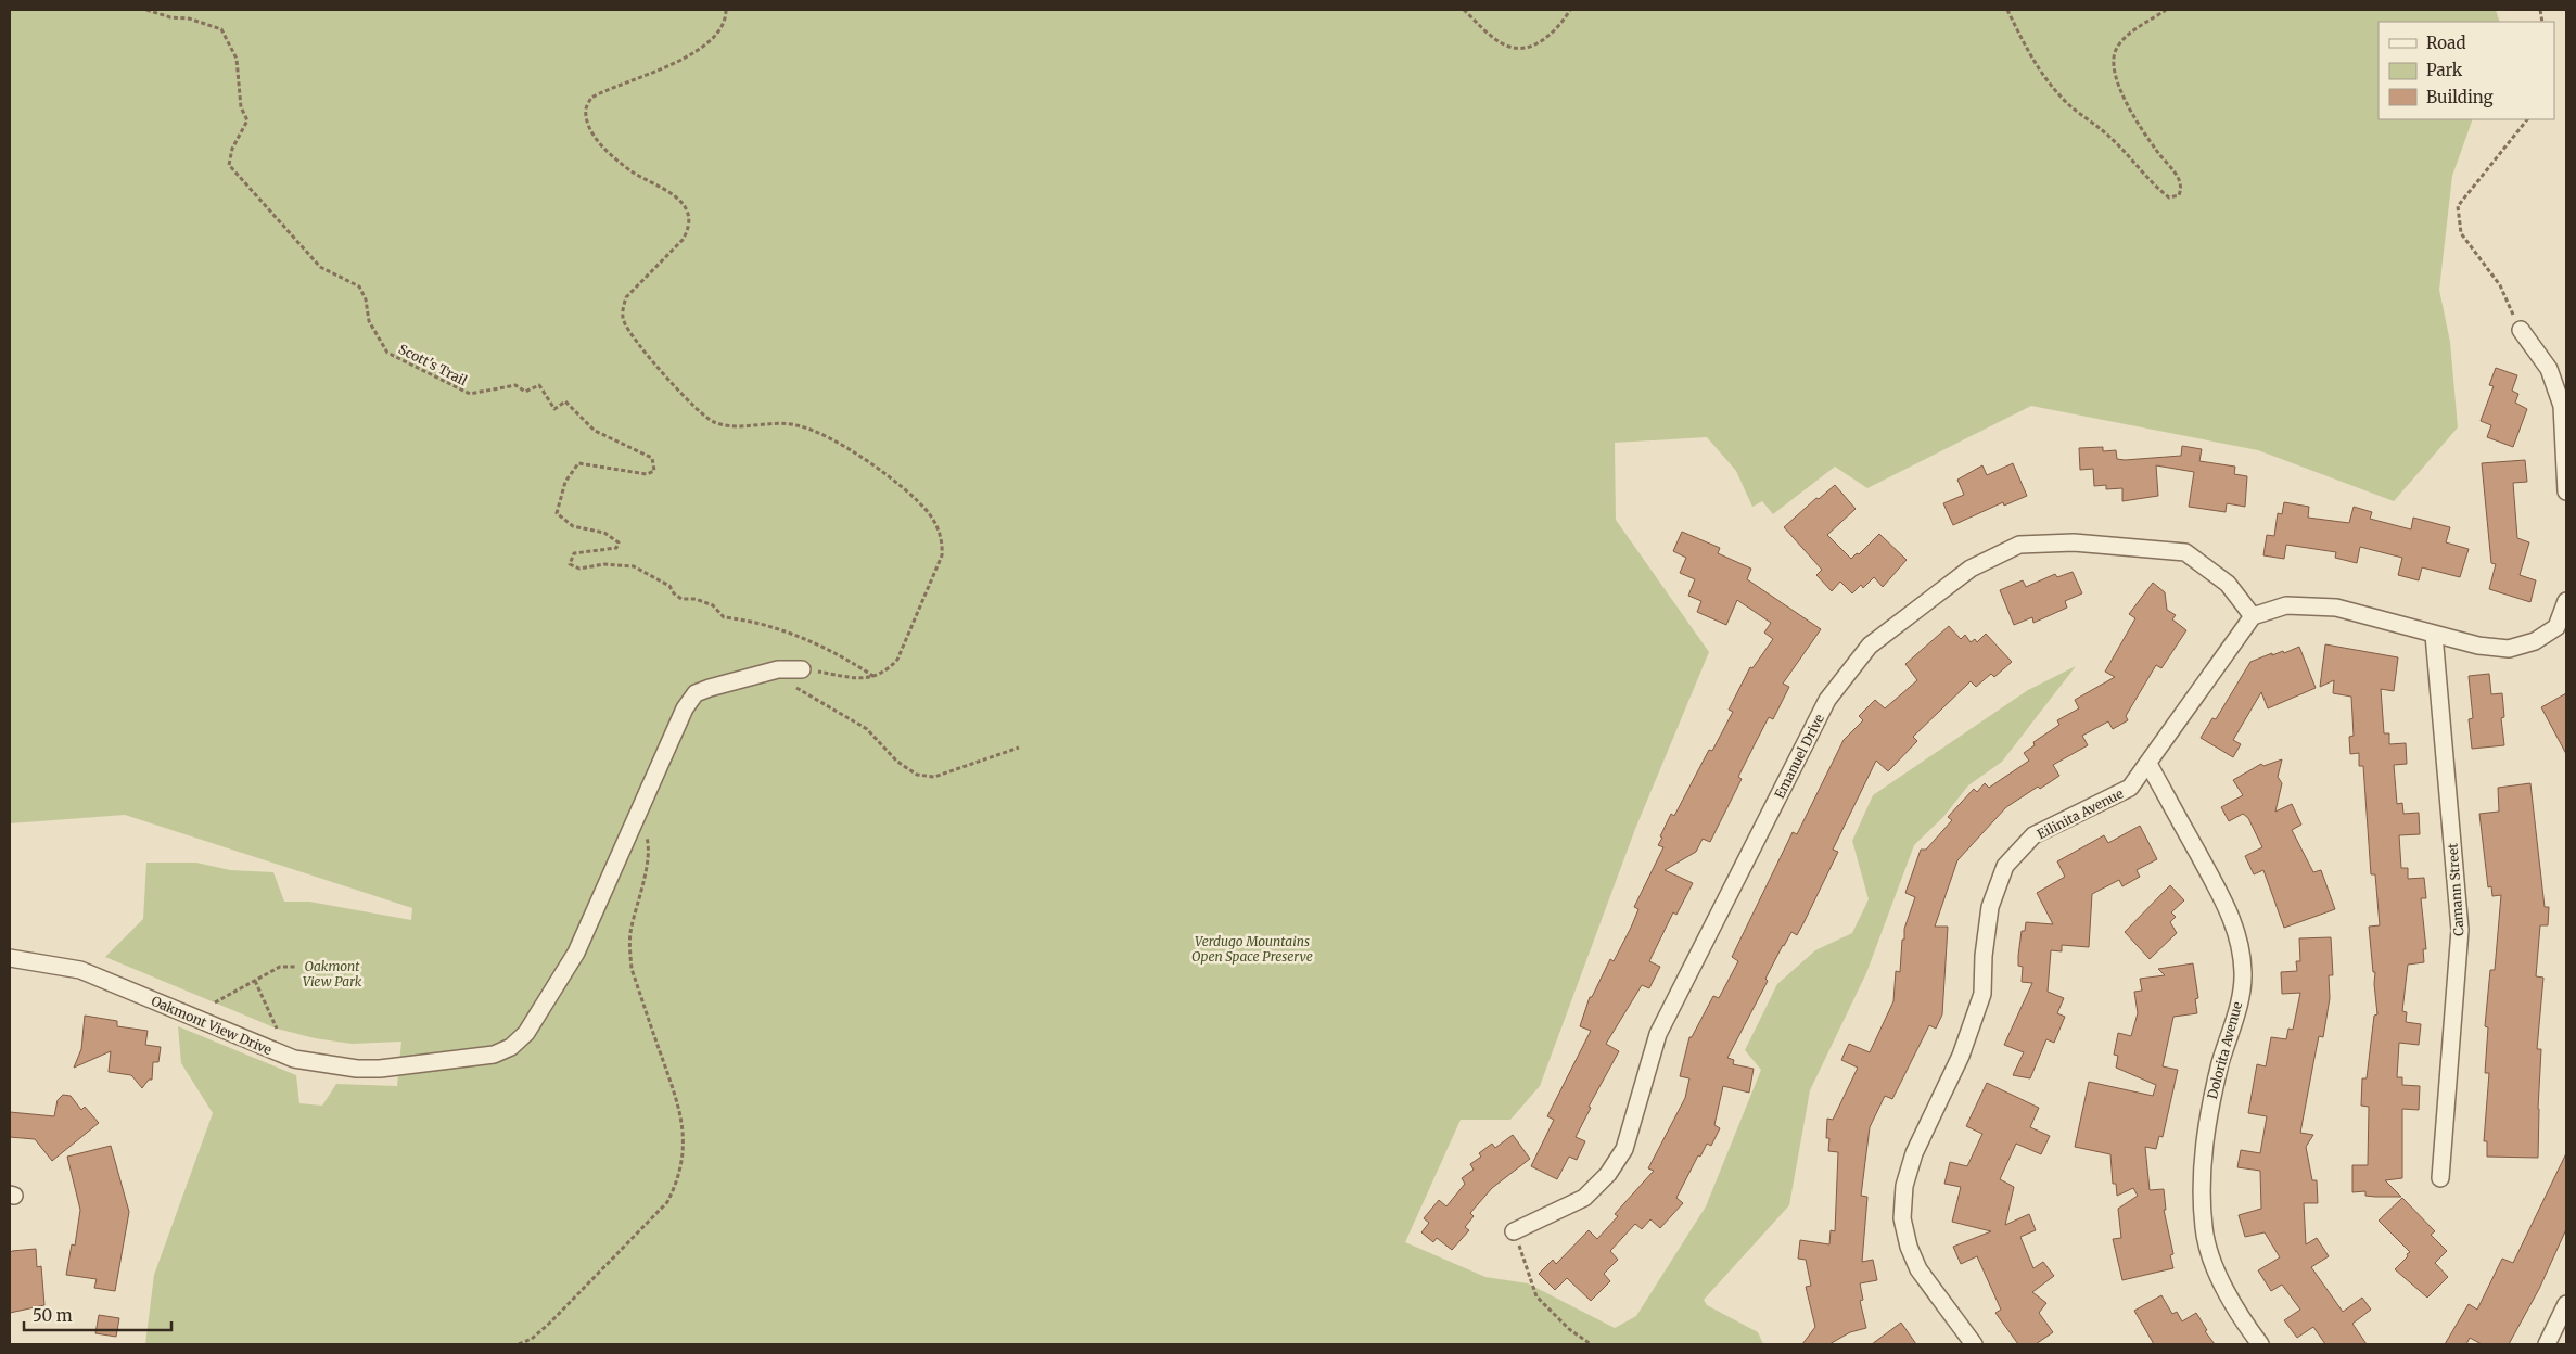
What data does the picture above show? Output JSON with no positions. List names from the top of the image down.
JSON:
{
  "streets": {
    "street": [
      "Emanuel Drive",
      "Eilinita Avenue",
      "Camann Street",
      "Oakmont View Drive",
      "Dolorita Avenue"
    ],
    "path": ["Scott's Trail"]
  },
  "crossings": [
    ["Emanuel Drive", "Eilinita Avenue"],
    ["Eilinita Avenue", "Dolorita Avenue"]
  ],
  "parks": ["Verdugo Mountains Open Space Preserve", "Oakmont View Park"],
  "legend": ["Road", "Park", "Building"],
  "scale_bar": "50 m"
}
